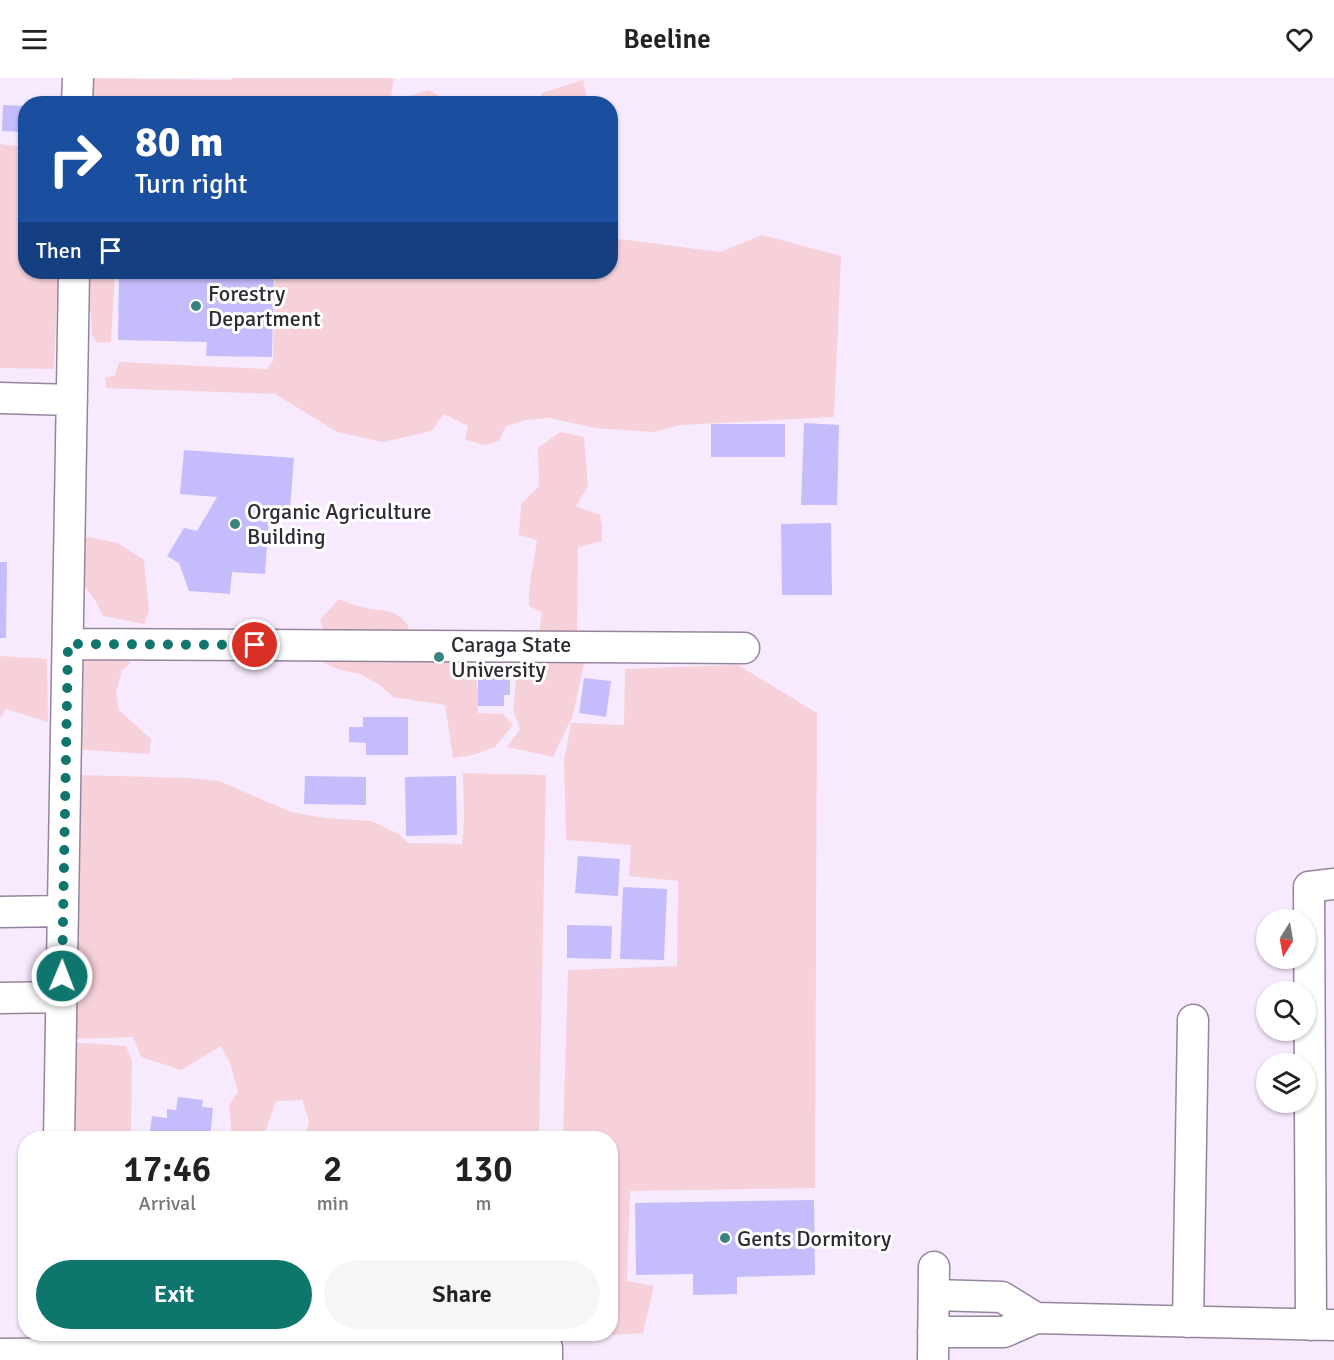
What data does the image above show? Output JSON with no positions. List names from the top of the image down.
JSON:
{
  "places": [
    "Forestry Department",
    "Organic Agriculture Building",
    "Caraga State University",
    "Gents Dormitory"
  ],
  "north": "bottom",
  "page": {
    "header": "Beeline",
    "turn": ["80 m", "Turn right"],
    "then": "Then",
    "eta": [
      "17:46",
      "Arrival",
      "2",
      "min",
      "130",
      "m"
    ],
    "buttons": ["Exit", "Share"]
  }
}
